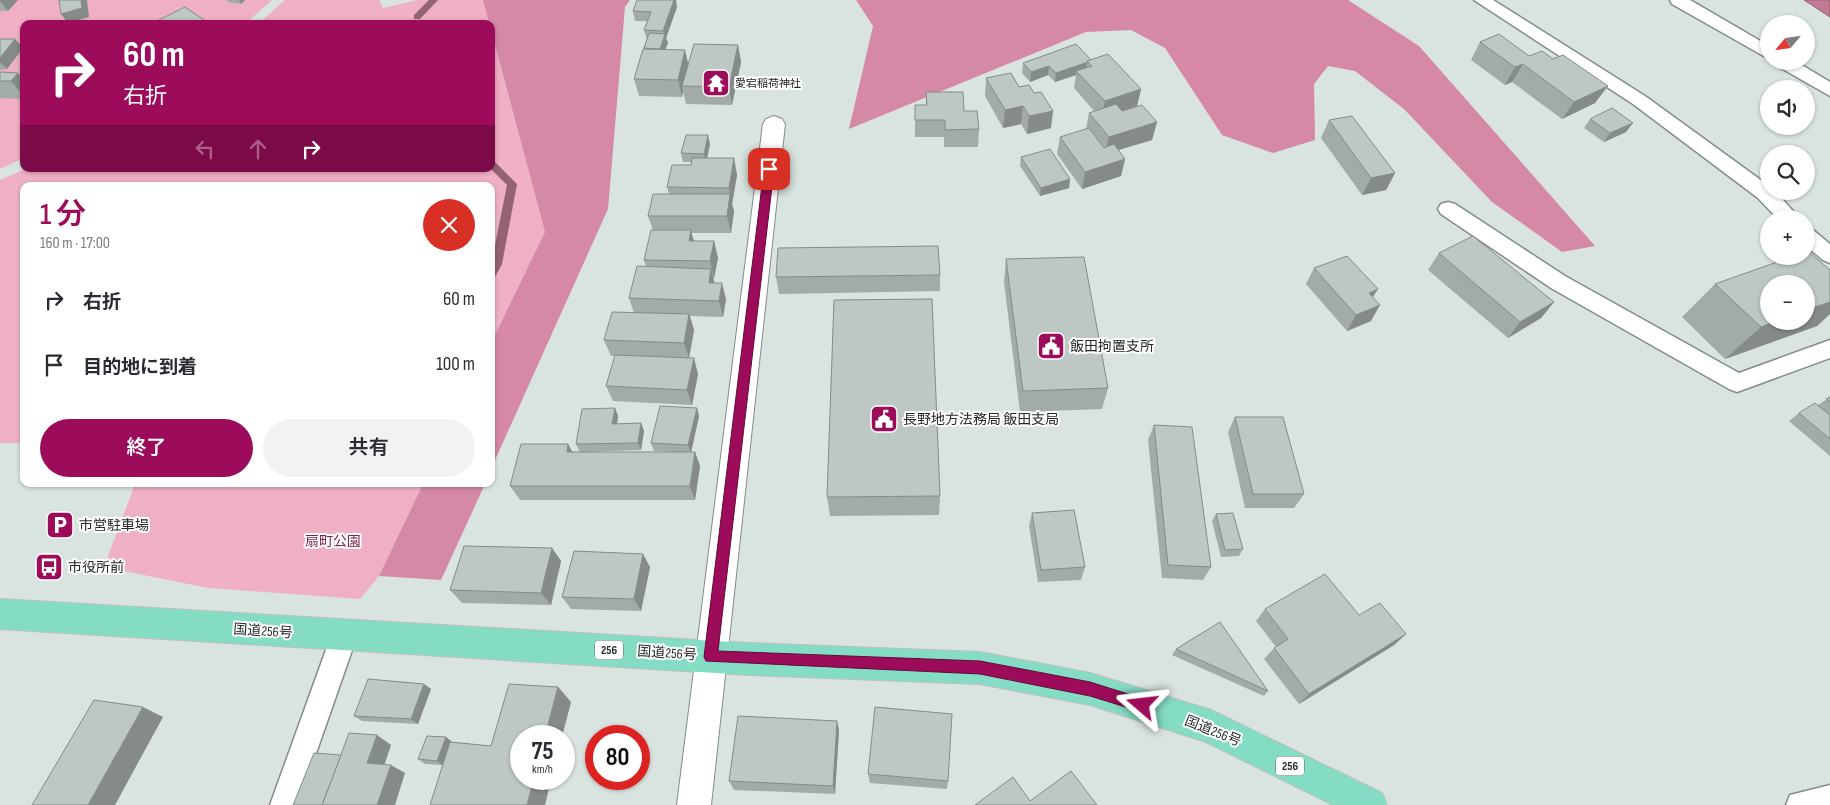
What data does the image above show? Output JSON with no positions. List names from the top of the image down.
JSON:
{
  "streets": {
    "highway": ["国道256号", "256"]
  },
  "parks": ["扇町公園"],
  "places": {
    "temple": ["愛宕稲荷神社"],
    "public building": ["飯田拘置支所", "長野地方法務局 飯田支局"],
    "parking": ["市営駐車場"],
    "bus stop": ["市役所前"]
  },
  "north": "bottom left",
  "page": {
    "map_buttons": ["+", "−"],
    "turn": ["60 m", "右折"],
    "heading": ["1 分", "160 m · 17:00"],
    "list": [
      {
        "name": "右折",
        "value": "60 m"
      },
      {
        "name": "目的地に到着",
        "value": "100 m"
      }
    ],
    "buttons": ["終了", "共有"],
    "speed": "75 km/h",
    "limit": "80"
  }
}
